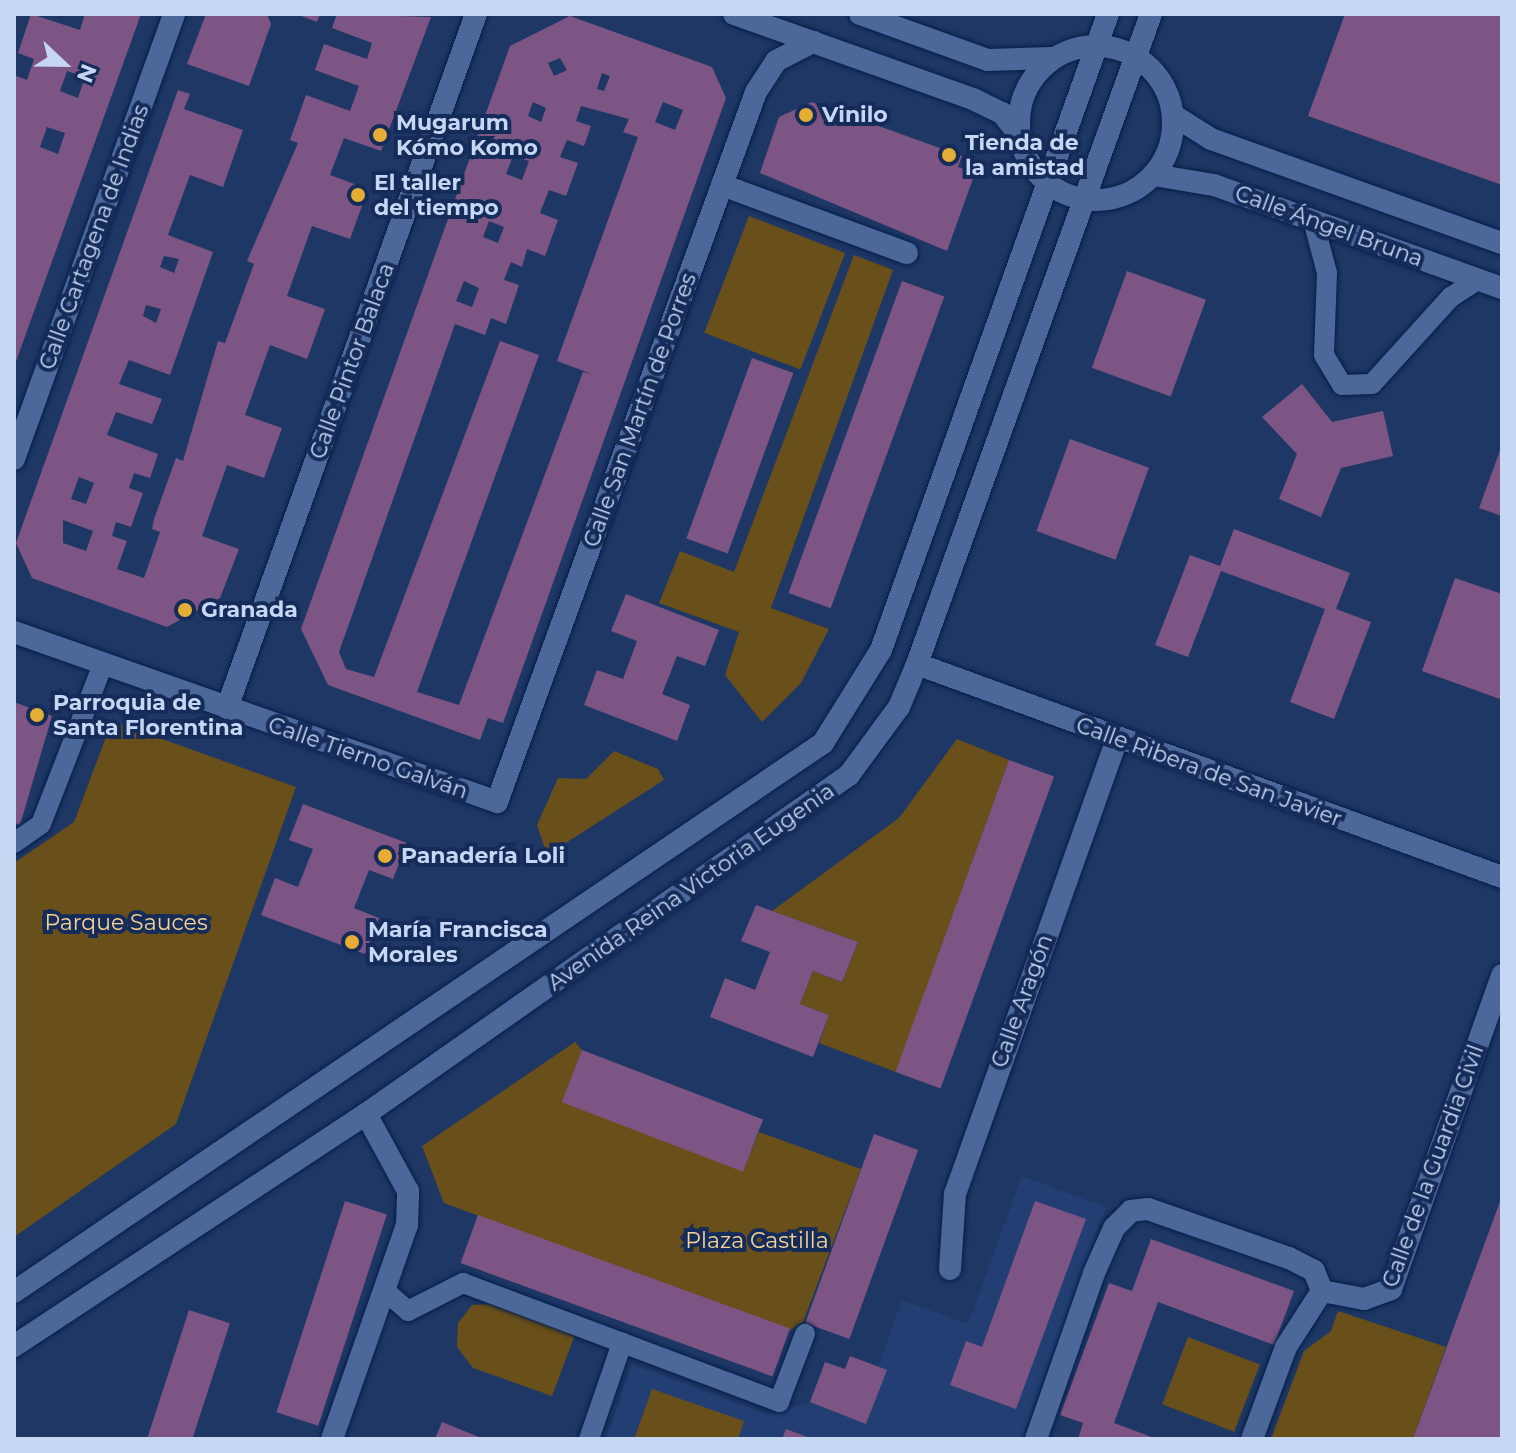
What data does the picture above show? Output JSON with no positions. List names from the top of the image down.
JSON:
{
  "streets": {
    "main road": [
      "Calle Ángel Bruna",
      "Calle Cartagena de Indias",
      "Calle Pintor Balaca",
      "Calle San Martín de Porres",
      "Calle Tierno Galván",
      "Calle Ribera de San Javier",
      "Avenida Reina Victoria Eugenia",
      "Calle Aragón",
      "Calle de la Guardia Civil"
    ]
  },
  "crossings": [
    ["Calle Pintor Balaca", "Calle Tierno Galván"],
    ["Calle San Martín de Porres", "Calle Tierno Galván"],
    ["Calle Ribera de San Javier", "Avenida Reina Victoria Eugenia"],
    ["Calle Ribera de San Javier", "Calle Aragón"]
  ],
  "parks": ["Parque Sauces", "Plaza Castilla"],
  "places": [
    "Vinilo",
    "Mugarum Kómo Komo",
    "Tienda de la amistad",
    "El taller del tiempo",
    "Granada",
    "Parroquia de Santa Florentina",
    "Panadería Loli",
    "María Francisca Morales"
  ],
  "north": "right"
}
